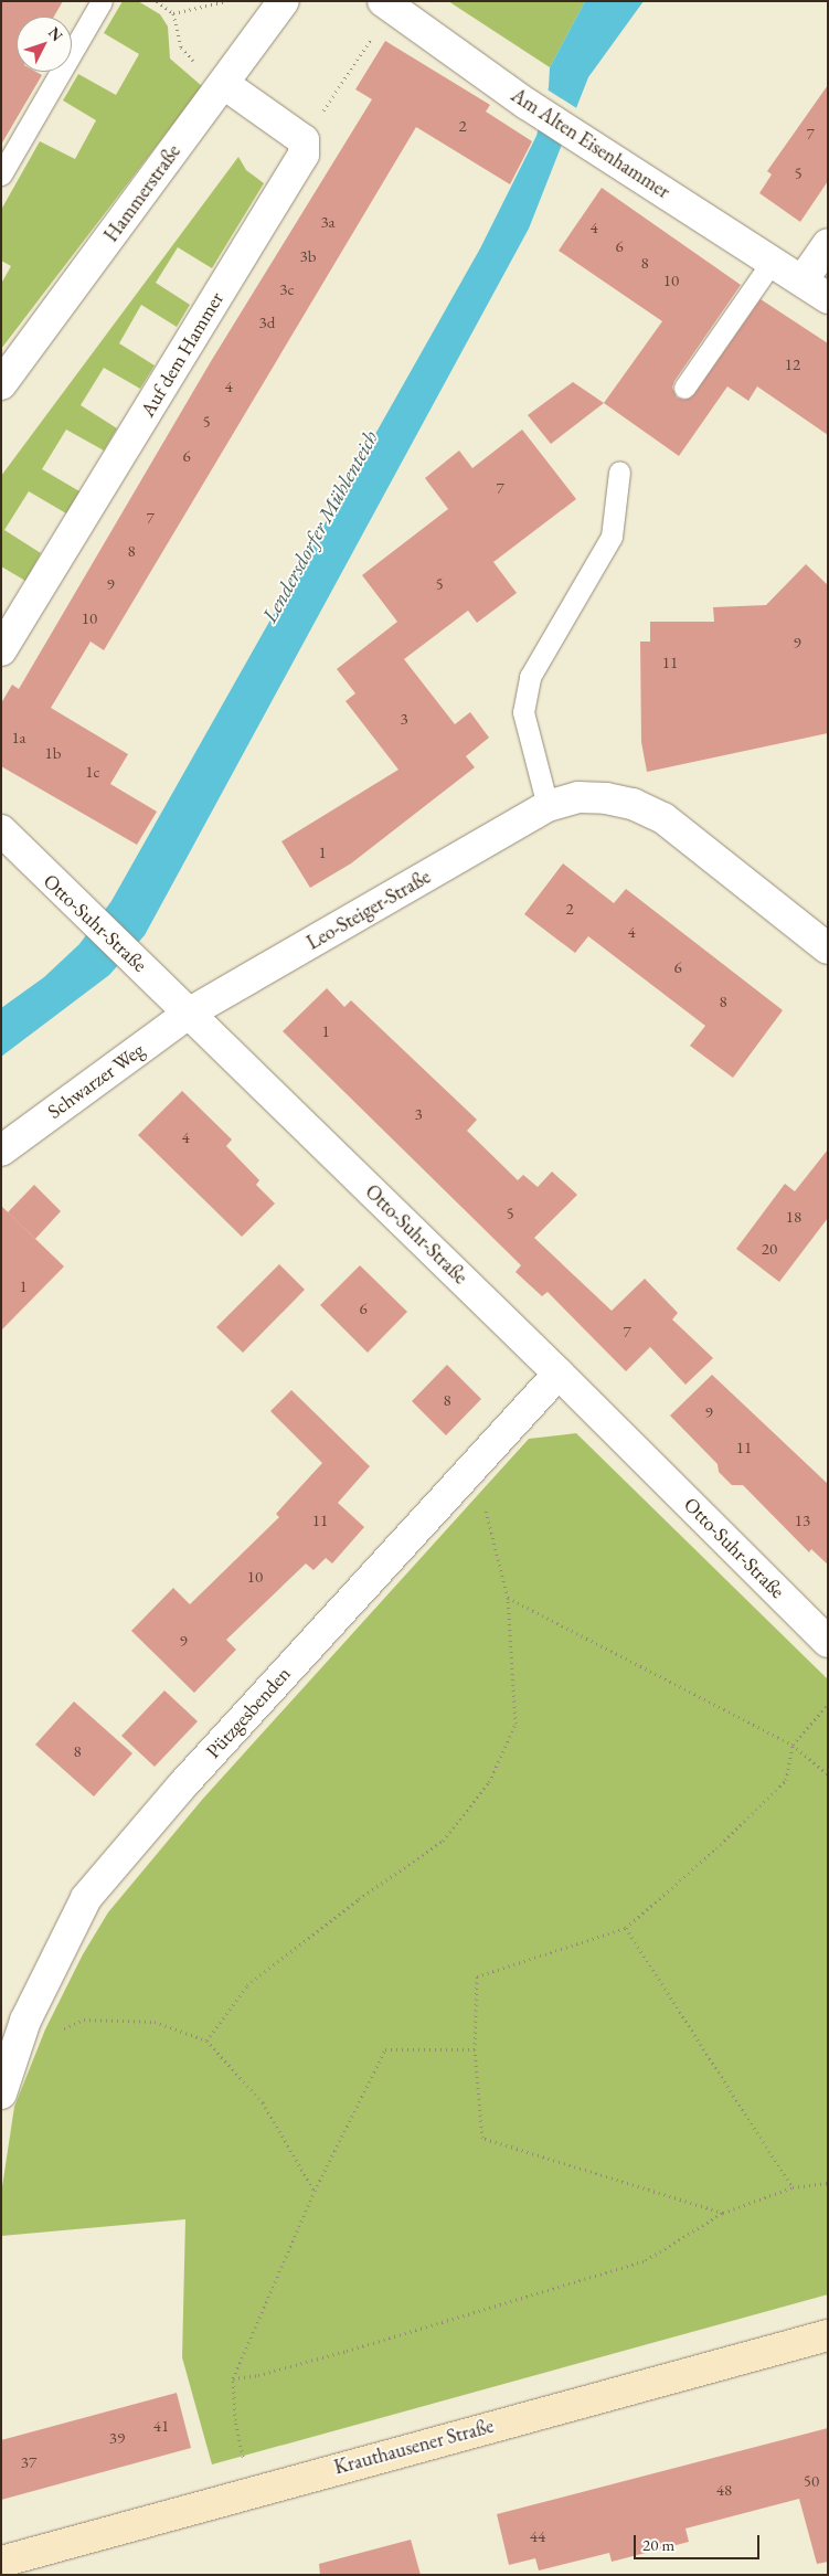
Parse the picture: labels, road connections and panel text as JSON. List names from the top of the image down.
{
  "streets": {
    "street": [
      "Am Alten Eisenhammer",
      "Hammerstraße",
      "Auf dem Hammer",
      "Leo-Steiger-Straße",
      "Otto-Suhr-Straße",
      "Schwarzer Weg",
      "Pützgesbenden",
      "Krauthausener Straße"
    ]
  },
  "crossings": [
    ["Hammerstraße", "Auf dem Hammer"],
    ["Leo-Steiger-Straße", "Otto-Suhr-Straße"],
    ["Leo-Steiger-Straße", "Schwarzer Weg"],
    ["Otto-Suhr-Straße", "Schwarzer Weg"],
    ["Otto-Suhr-Straße", "Pützgesbenden"]
  ],
  "water": ["Lendersdorfer Mühlenteich"],
  "house_numbers": [
    "2",
    "7",
    "5",
    "3a",
    "4",
    "6",
    "3b",
    "8",
    "10",
    "3c",
    "3d",
    "12",
    "4",
    "5",
    "6",
    "7",
    "7",
    "8",
    "9",
    "5",
    "10",
    "9",
    "11",
    "3",
    "1a",
    "1b",
    "1c",
    "1",
    "2",
    "4",
    "6",
    "8",
    "1",
    "3",
    "4",
    "5",
    "18",
    "20",
    "1",
    "6",
    "7",
    "8",
    "9",
    "11",
    "11",
    "13",
    "10",
    "9",
    "8",
    "41",
    "39",
    "37",
    "50",
    "48",
    "44"
  ],
  "scale_bar": "20 m",
  "north": "top right"
}
